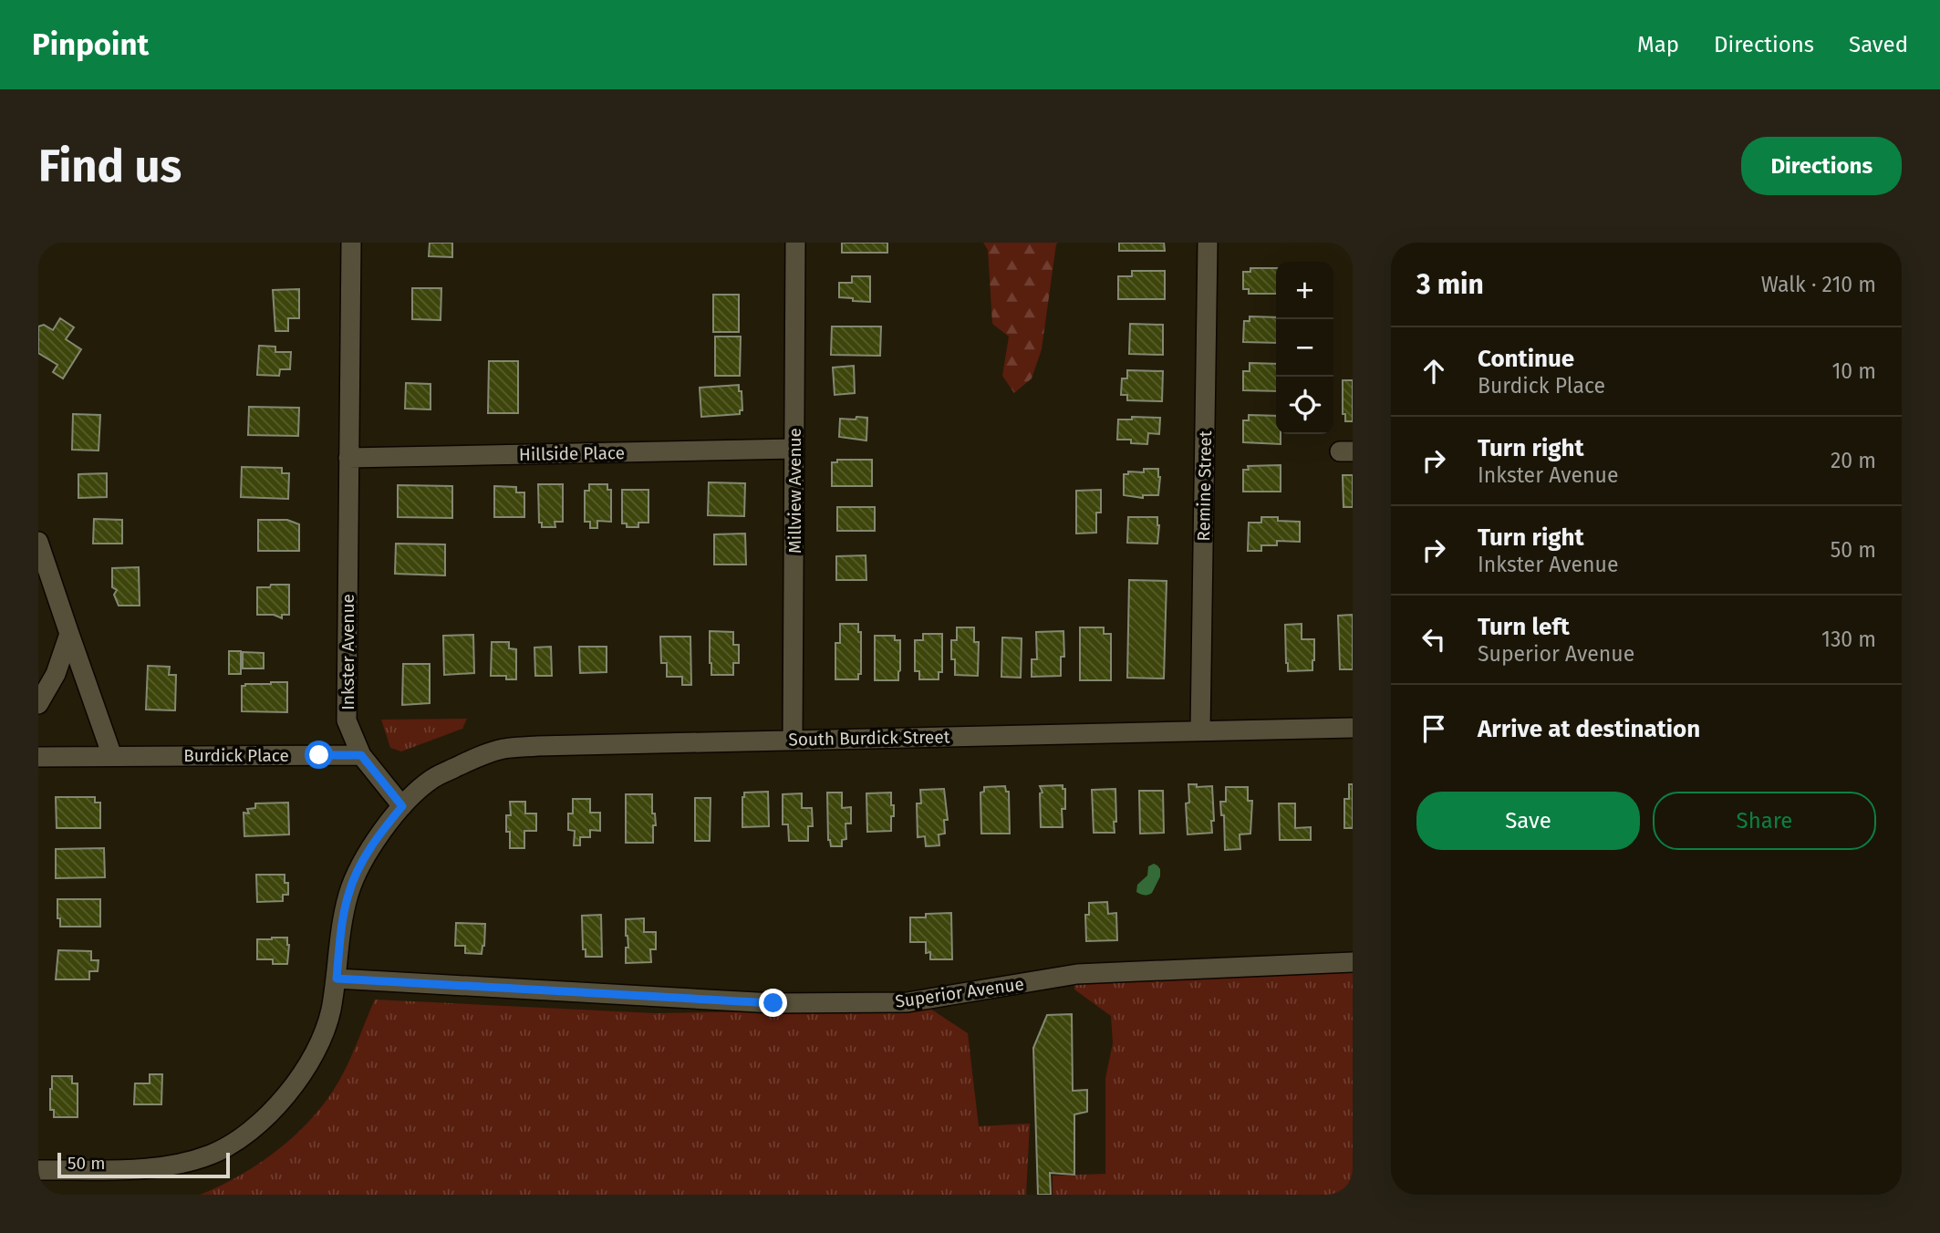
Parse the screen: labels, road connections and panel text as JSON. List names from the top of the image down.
{
  "streets": {
    "street": [
      "Hillside Place",
      "Remine Street",
      "Millview Avenue",
      "Inkster Avenue",
      "South Burdick Street",
      "Burdick Place",
      "Superior Avenue"
    ]
  },
  "crossings": [
    ["Hillside Place", "Millview Avenue"],
    ["Hillside Place", "Inkster Avenue"],
    ["Remine Street", "South Burdick Street"],
    ["Millview Avenue", "South Burdick Street"],
    ["Inkster Avenue", "South Burdick Street"],
    ["Inkster Avenue", "Burdick Place"]
  ],
  "scale_bar": "50 m",
  "page": {
    "header": "Pinpoint",
    "nav": ["Map", "Directions", "Saved"],
    "buttons": [
      "Directions",
      ["Save", "Share"]
    ],
    "title": "Find us",
    "heading": ["3 min", "Walk · 210 m"],
    "map_buttons": ["+", "−"],
    "list": [
      ["Continue", "Burdick Place", "10 m"],
      ["Turn right", "Inkster Avenue", "20 m"],
      ["Turn right", "Inkster Avenue", "50 m"],
      ["Turn left", "Superior Avenue", "130 m"],
      "Arrive at destination"
    ],
    "scale": "50 m"
  }
}
